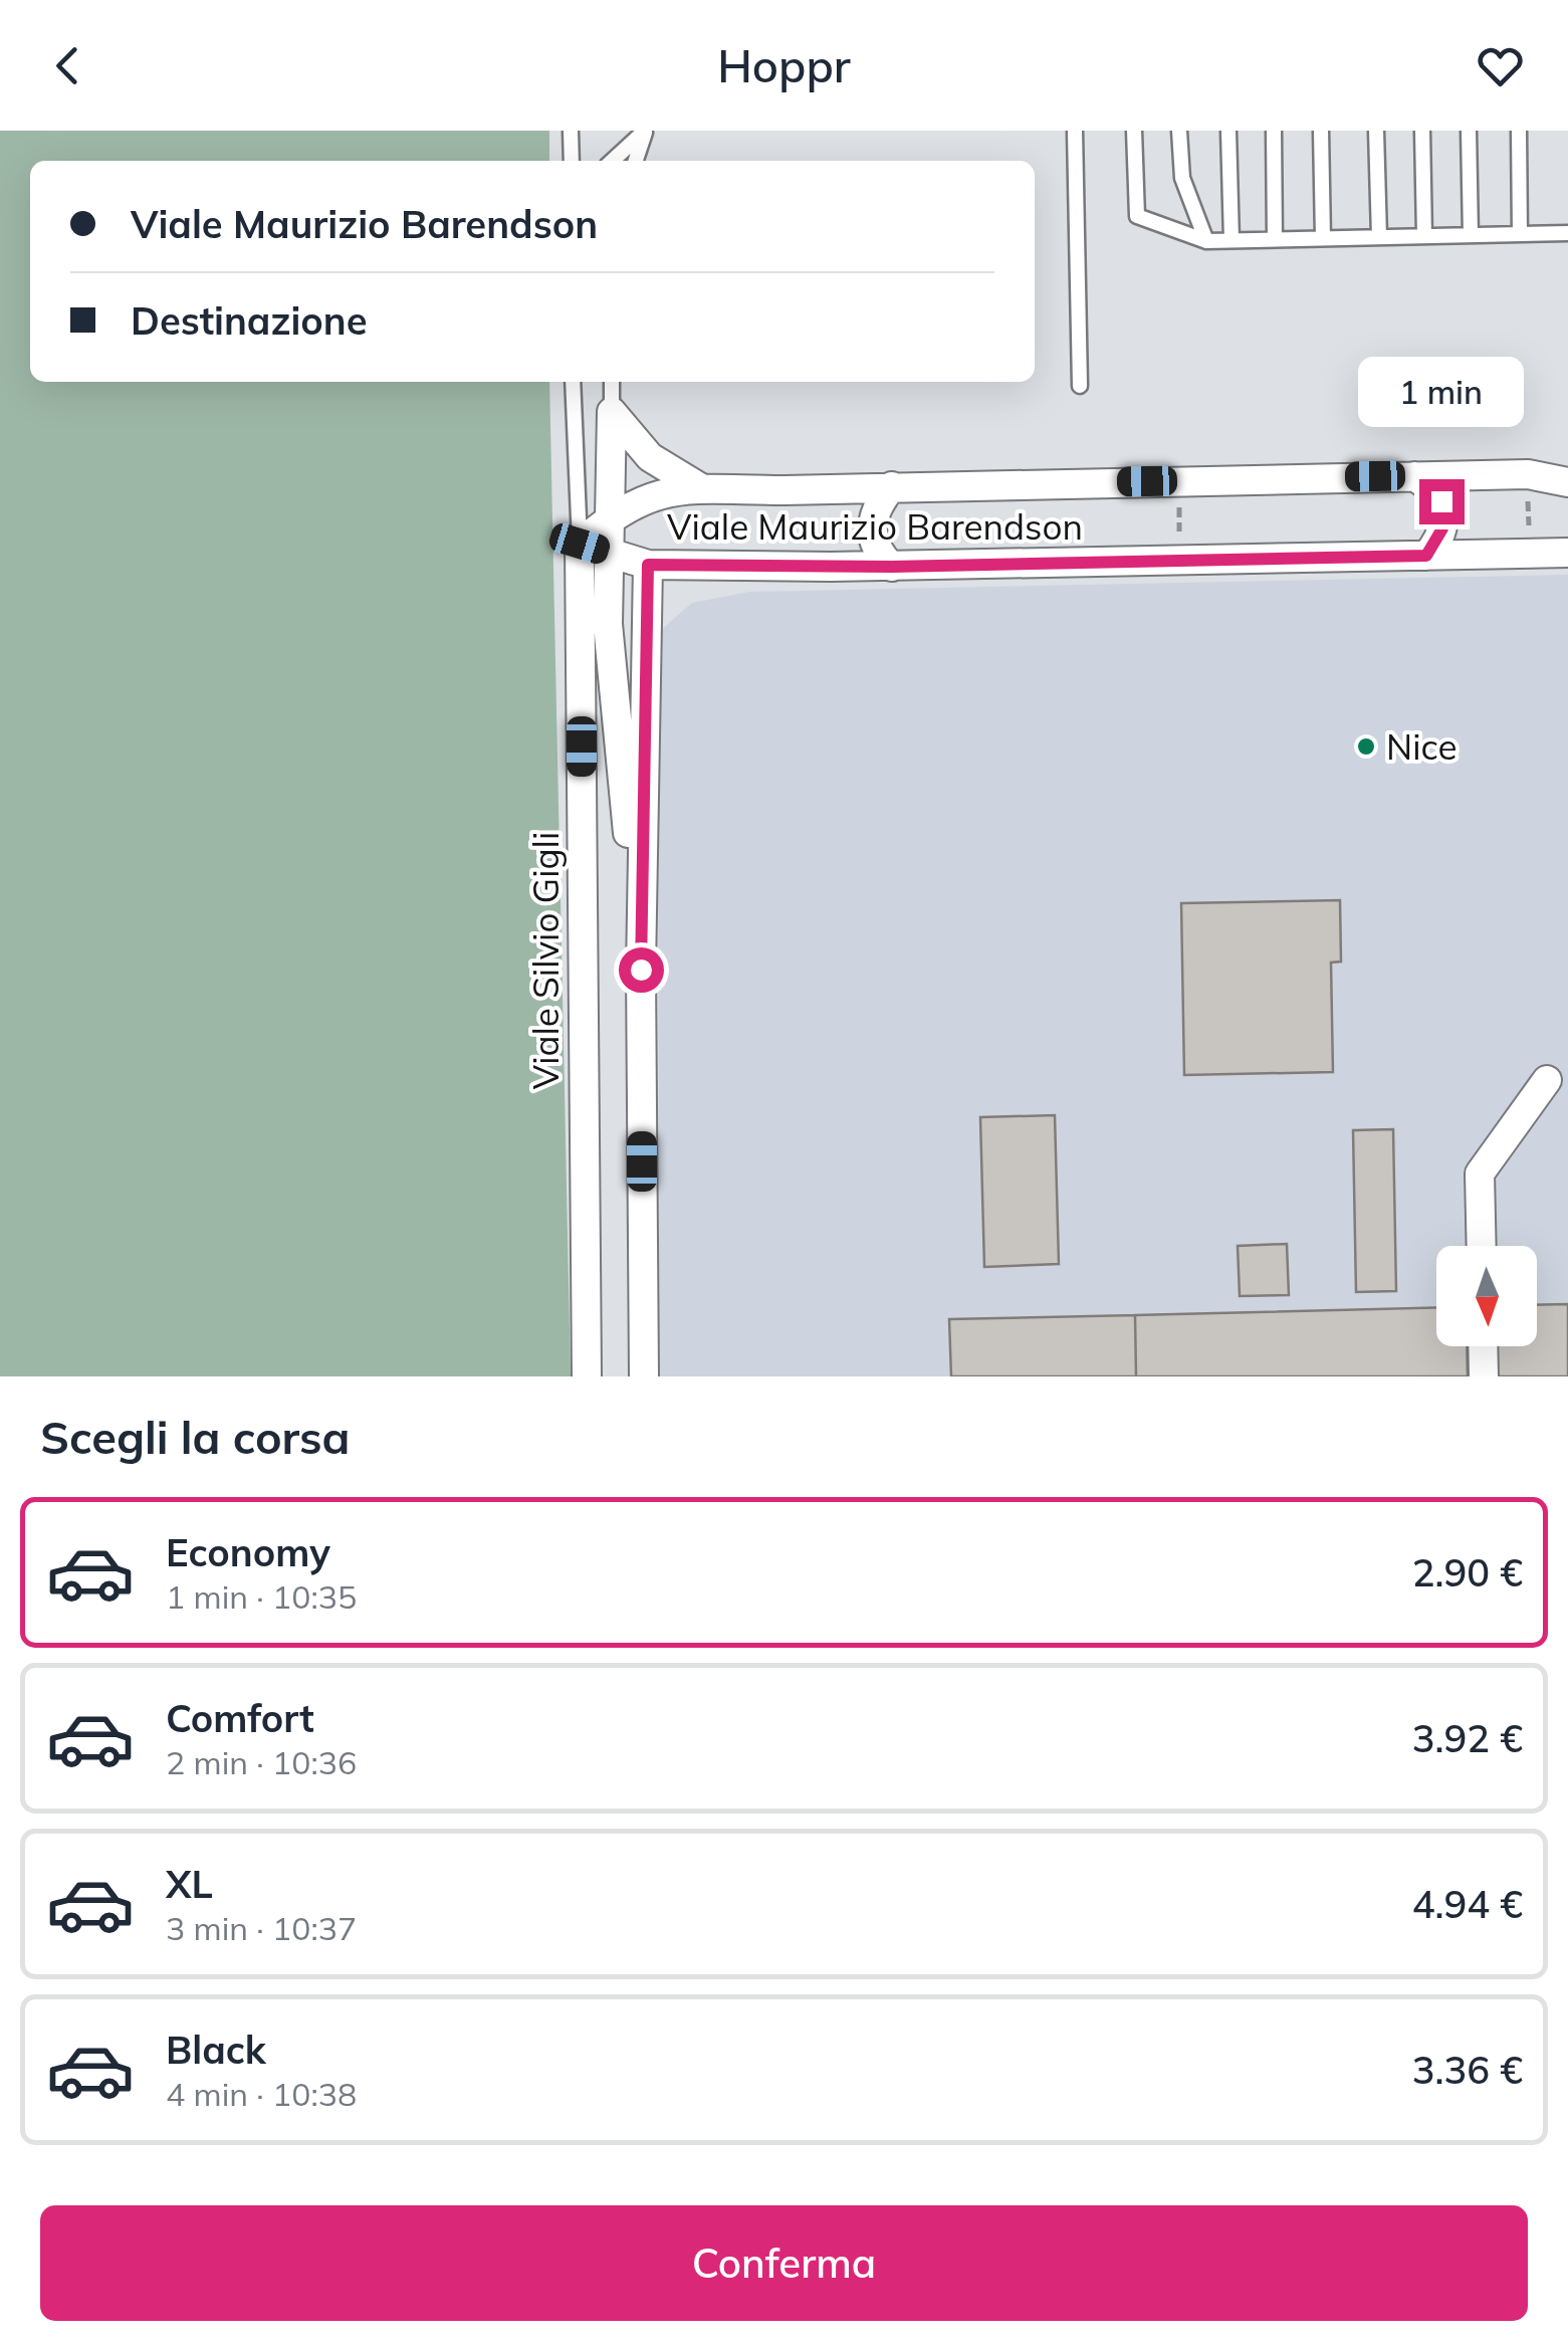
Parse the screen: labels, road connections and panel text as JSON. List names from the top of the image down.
{
  "streets": {
    "street": ["Viale Maurizio Barendson", "Viale Silvio Gigli"]
  },
  "crossings": [
    ["Viale Maurizio Barendson", "Viale Silvio Gigli"]
  ],
  "places": ["Nice"],
  "north": "bottom",
  "page": {
    "header": "Hoppr",
    "banner": ["Viale Maurizio Barendson", "Destinazione"],
    "bubble": "1 min",
    "heading": "Scegli la corsa",
    "list": [
      {
        "name": "Economy",
        "note": "1 min · 10:35",
        "value": "2.90 €"
      },
      {
        "name": "Comfort",
        "note": "2 min · 10:36",
        "value": "3.92 €"
      },
      {
        "name": "XL",
        "note": "3 min · 10:37",
        "value": "4.94 €"
      },
      {
        "name": "Black",
        "note": "4 min · 10:38",
        "value": "3.36 €"
      }
    ],
    "buttons": "Conferma"
  }
}
